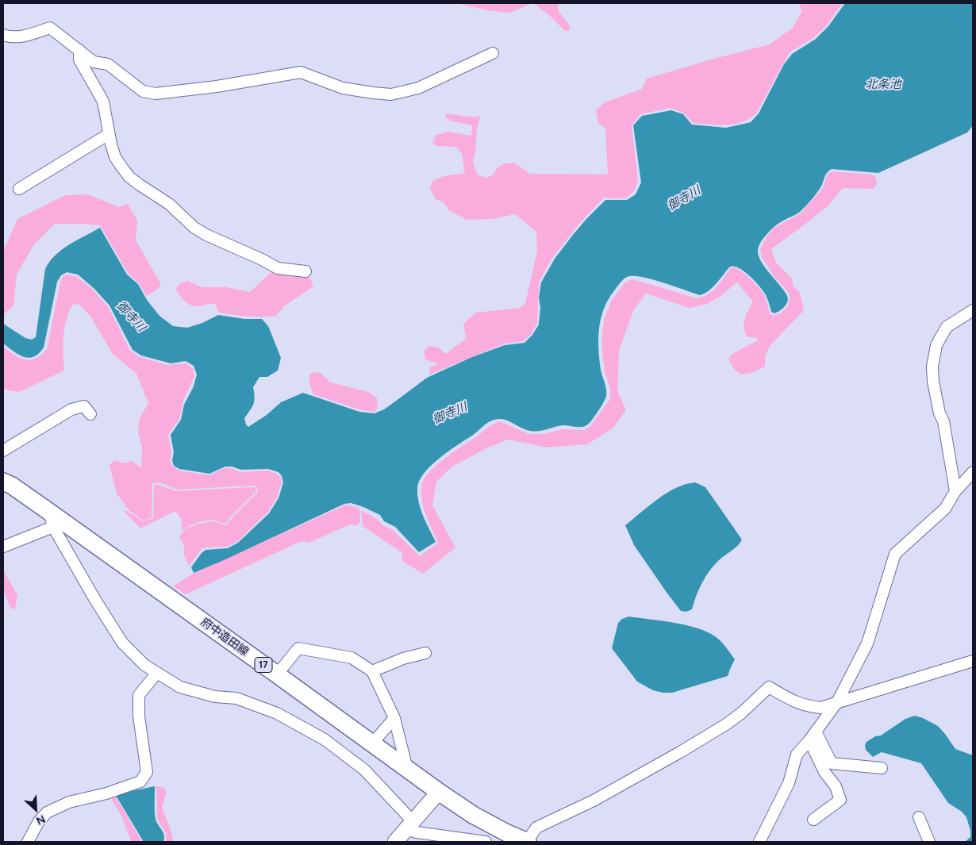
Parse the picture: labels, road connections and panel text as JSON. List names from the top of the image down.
{
  "streets": {
    "main road": ["府中造田線", "17"]
  },
  "water": ["北条池", "御寺川"],
  "north": "bottom right"
}
